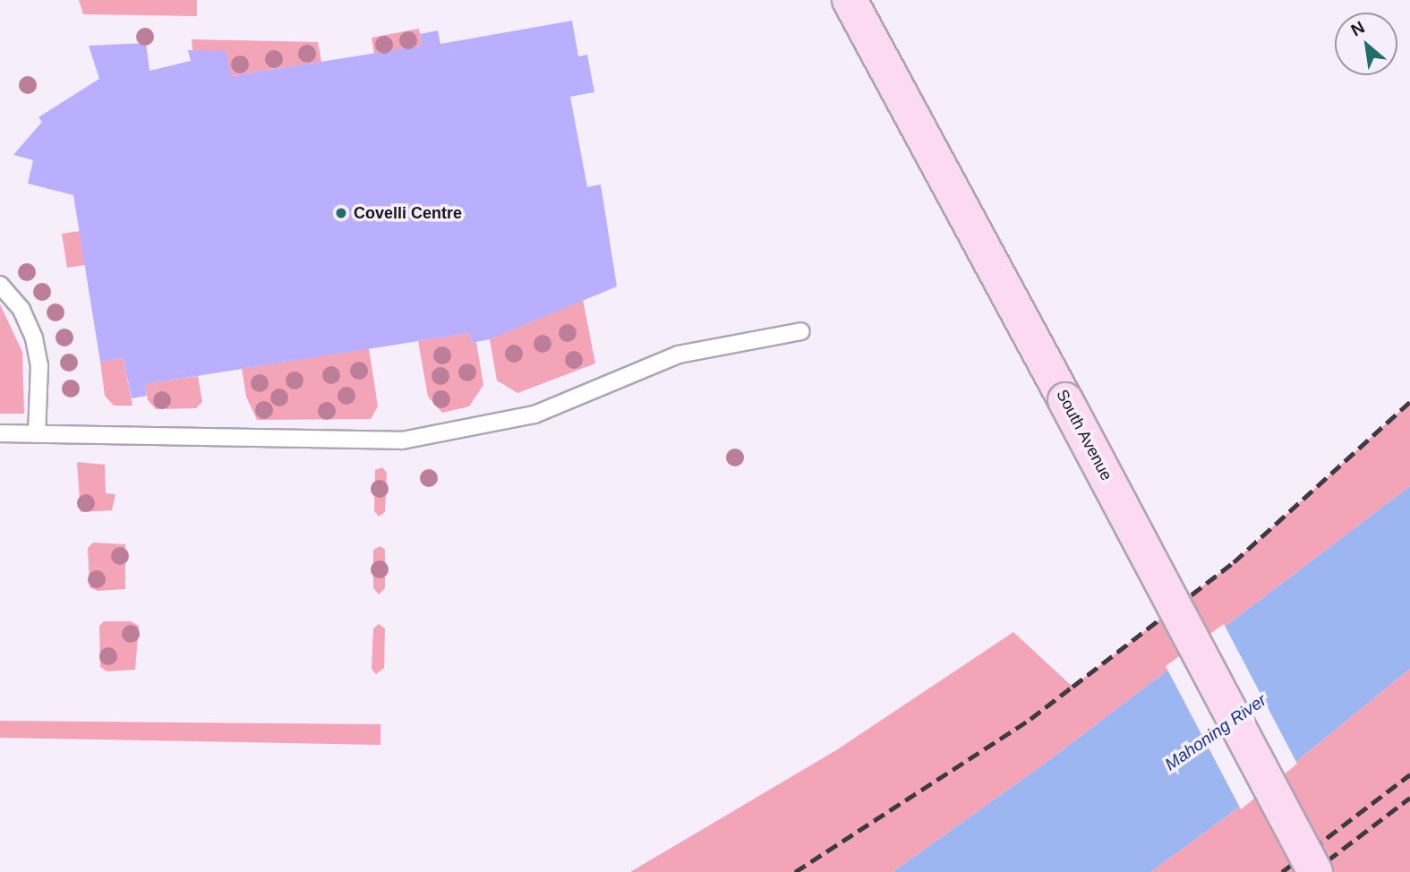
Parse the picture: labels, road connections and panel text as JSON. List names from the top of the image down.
{
  "streets": {
    "main road": ["South Avenue"]
  },
  "water": ["Mahoning River"],
  "places": ["Covelli Centre"],
  "north": "top left"
}
